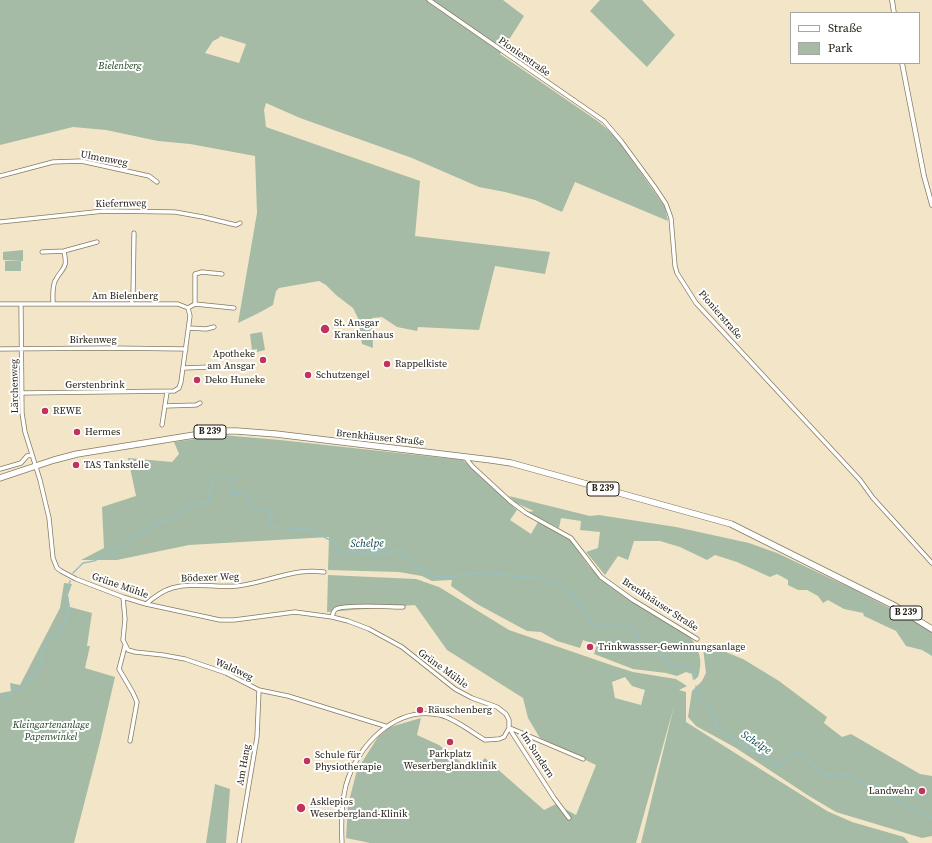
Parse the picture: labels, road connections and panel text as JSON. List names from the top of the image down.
{
  "streets": {
    "main road": ["B 239", "Brenkhäuser Straße"],
    "street": [
      "Pionierstraße",
      "Ulmenweg",
      "Kiefernweg",
      "Am Bielenberg",
      "Birkenweg",
      "Gerstenbrink",
      "Lärchenweg",
      "Bödexer Weg",
      "Grüne Mühle",
      "Waldweg",
      "Im Sundern",
      "Am Hang"
    ]
  },
  "crossings": [
    ["Am Bielenberg", "Lärchenweg"],
    ["Birkenweg", "Lärchenweg"],
    ["Gerstenbrink", "Lärchenweg"],
    ["Lärchenweg", "Brenkhäuser Straße"],
    ["Lärchenweg", "Grüne Mühle"],
    ["B 239", "Brenkhäuser Straße"],
    ["Brenkhäuser Straße", "Grüne Mühle"],
    ["Bödexer Weg", "Grüne Mühle"],
    ["Grüne Mühle", "Im Sundern"],
    ["Waldweg", "Am Hang"]
  ],
  "water": ["Schelpe"],
  "parks": ["Bielenberg", "Kleingartenanlage Papenwinkel"],
  "places": [
    "St. Ansgar Krankenhaus",
    "Apotheke am Ansgar",
    "Rappelkiste",
    "Schutzengel",
    "Deko Huneke",
    "REWE",
    "Hermes",
    "TAS Tankstelle",
    "Trinkwassser-Gewinnungsanlage",
    "Räuschenberg",
    "Parkplatz Weserberglandklinik",
    "Schule für Physiotherapie",
    "Landwehr",
    "Asklepios Weserbergland-Klinik"
  ],
  "legend": ["Straße", "Park"]
}
